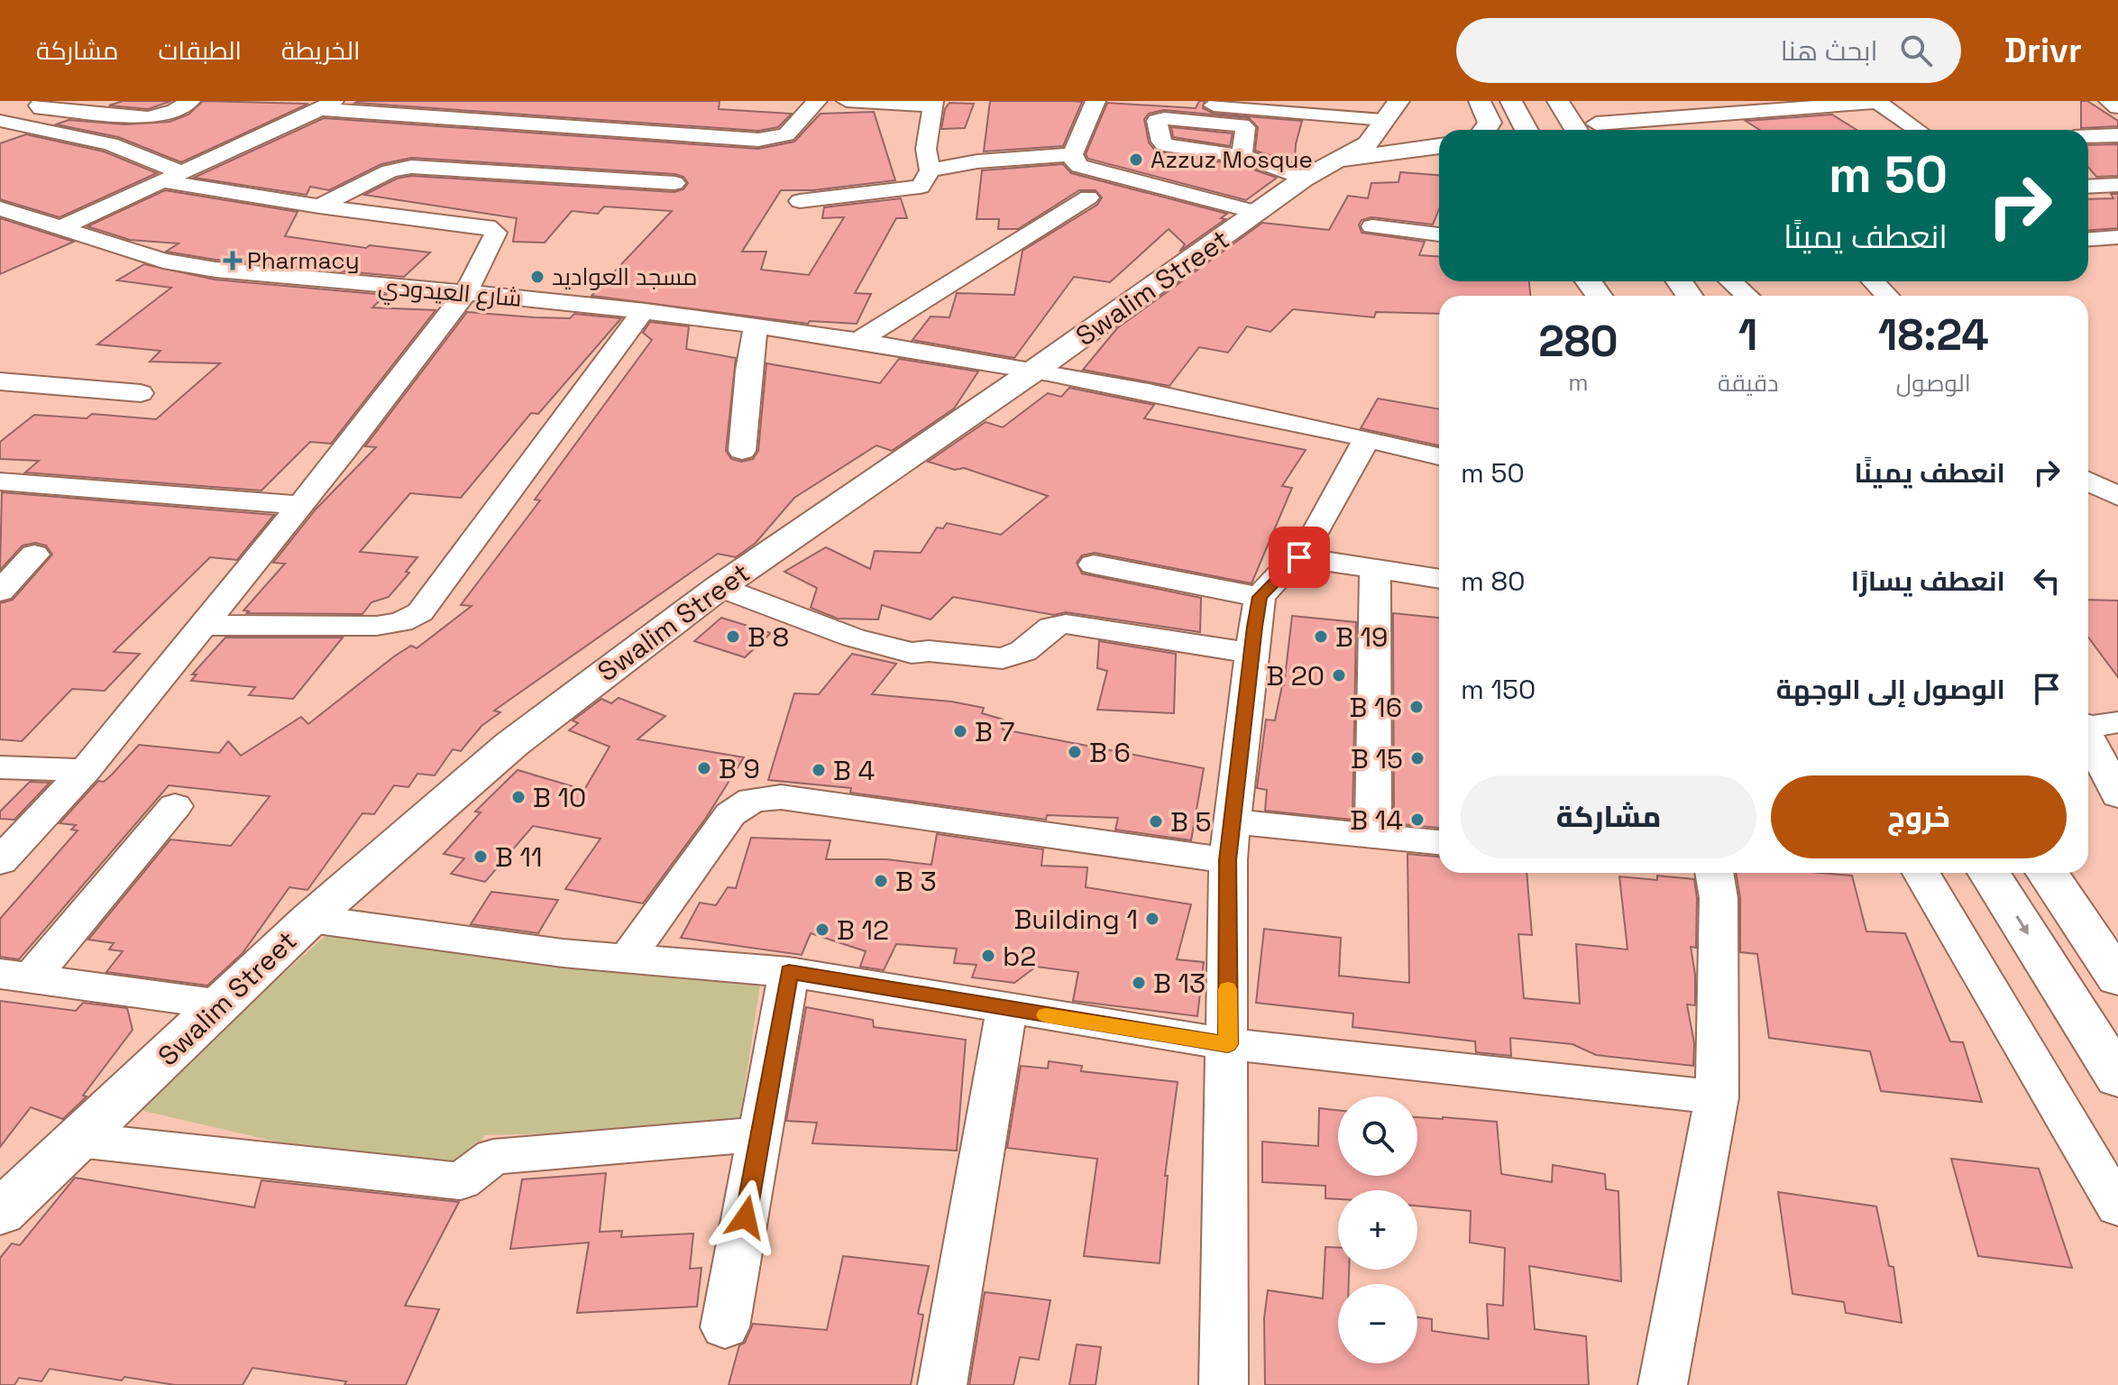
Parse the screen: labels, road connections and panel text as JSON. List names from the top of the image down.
{
  "streets": {
    "main road": ["Swalim Street"],
    "street": ["شارع العيدودي"]
  },
  "crossings": [
    ["Swalim Street", "شارع العيدودي"]
  ],
  "places": {
    "other": [
      "Azzuz Mosque",
      "مسجد العواديد",
      "B 8",
      "B 19",
      "B 20",
      "B 16",
      "B 7",
      "B 6",
      "B 15",
      "B 9",
      "B 4",
      "B 10",
      "B 14",
      "B 5",
      "B 11",
      "B 3",
      "Building 1",
      "B 12",
      "b2",
      "B 13"
    ],
    "health": ["Pharmacy"]
  },
  "page": {
    "header": "Drivr",
    "search": "ابحث هنا",
    "nav": ["الخريطة", "الطبقات", "مشاركة"],
    "turn": ["50 m", "انعطف يمينًا"],
    "eta": [
      "18:24",
      "الوصول",
      "1",
      "دقيقة",
      "280",
      "m"
    ],
    "list": [
      {
        "name": "انعطف يمينًا",
        "value": "50 m"
      },
      {
        "name": "انعطف يسارًا",
        "value": "80 m"
      },
      {
        "name": "الوصول إلى الوجهة",
        "value": "150 m"
      }
    ],
    "buttons": ["خروج", "مشاركة"],
    "map_buttons": ["+", "−"]
  }
}
